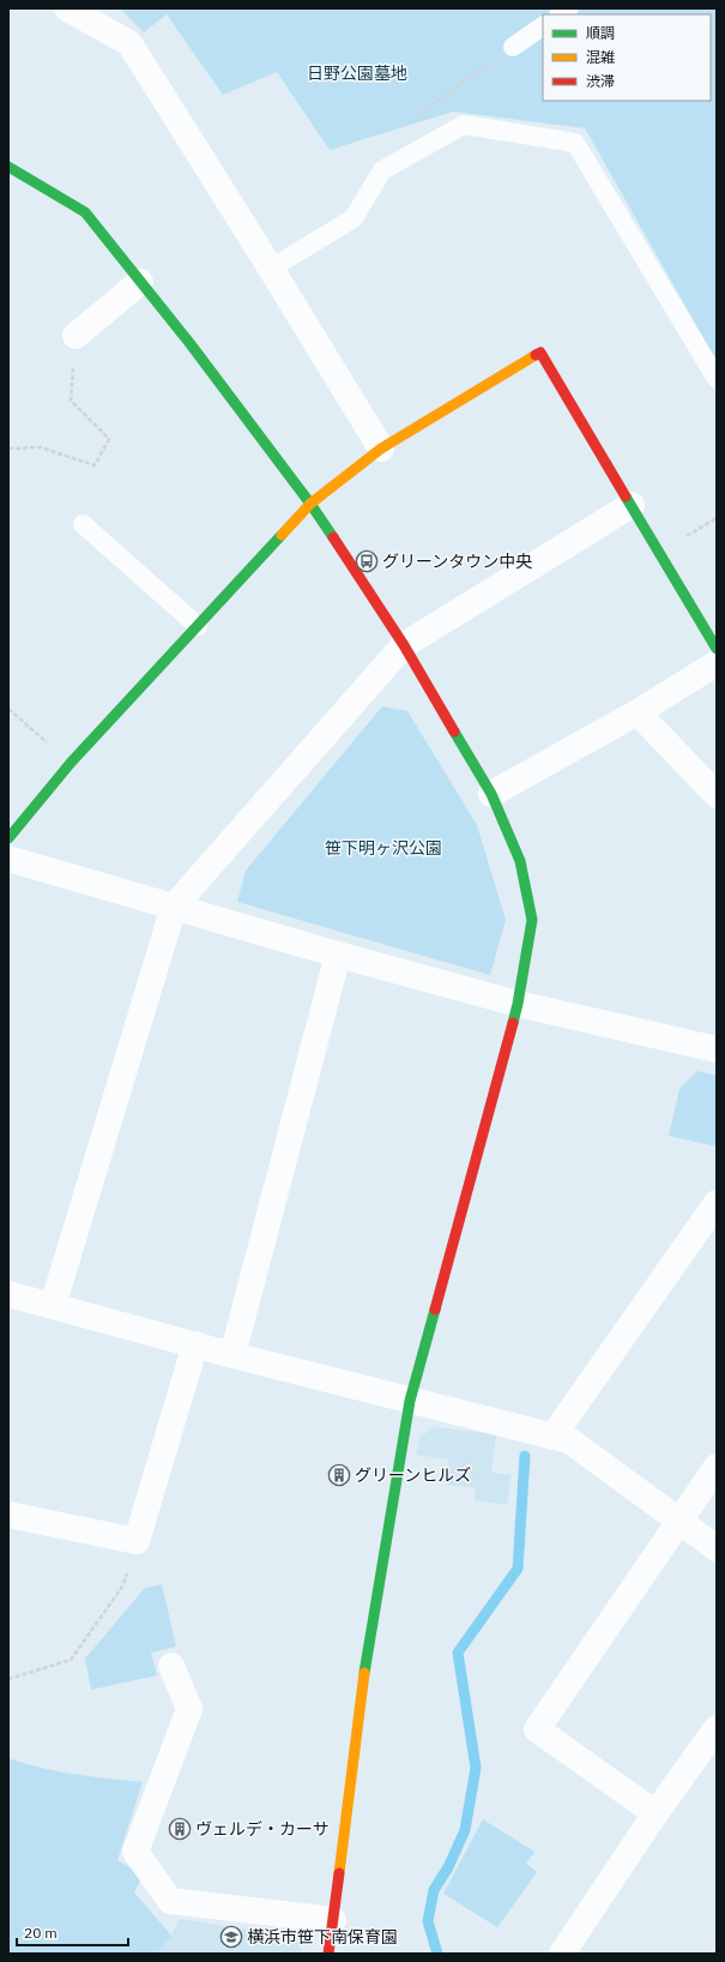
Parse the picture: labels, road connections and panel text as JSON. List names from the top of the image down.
{
  "parks": ["日野公園墓地", "笹下明ヶ沢公園"],
  "places": {
    "bus stop": ["グリーンタウン中央"],
    "building": ["グリーンヒルズ", "ヴェルデ・カーサ"],
    "school or university": ["横浜市笹下南保育園"]
  },
  "legend": ["順調", "混雑", "渋滞"],
  "scale_bar": "20 m"
}
